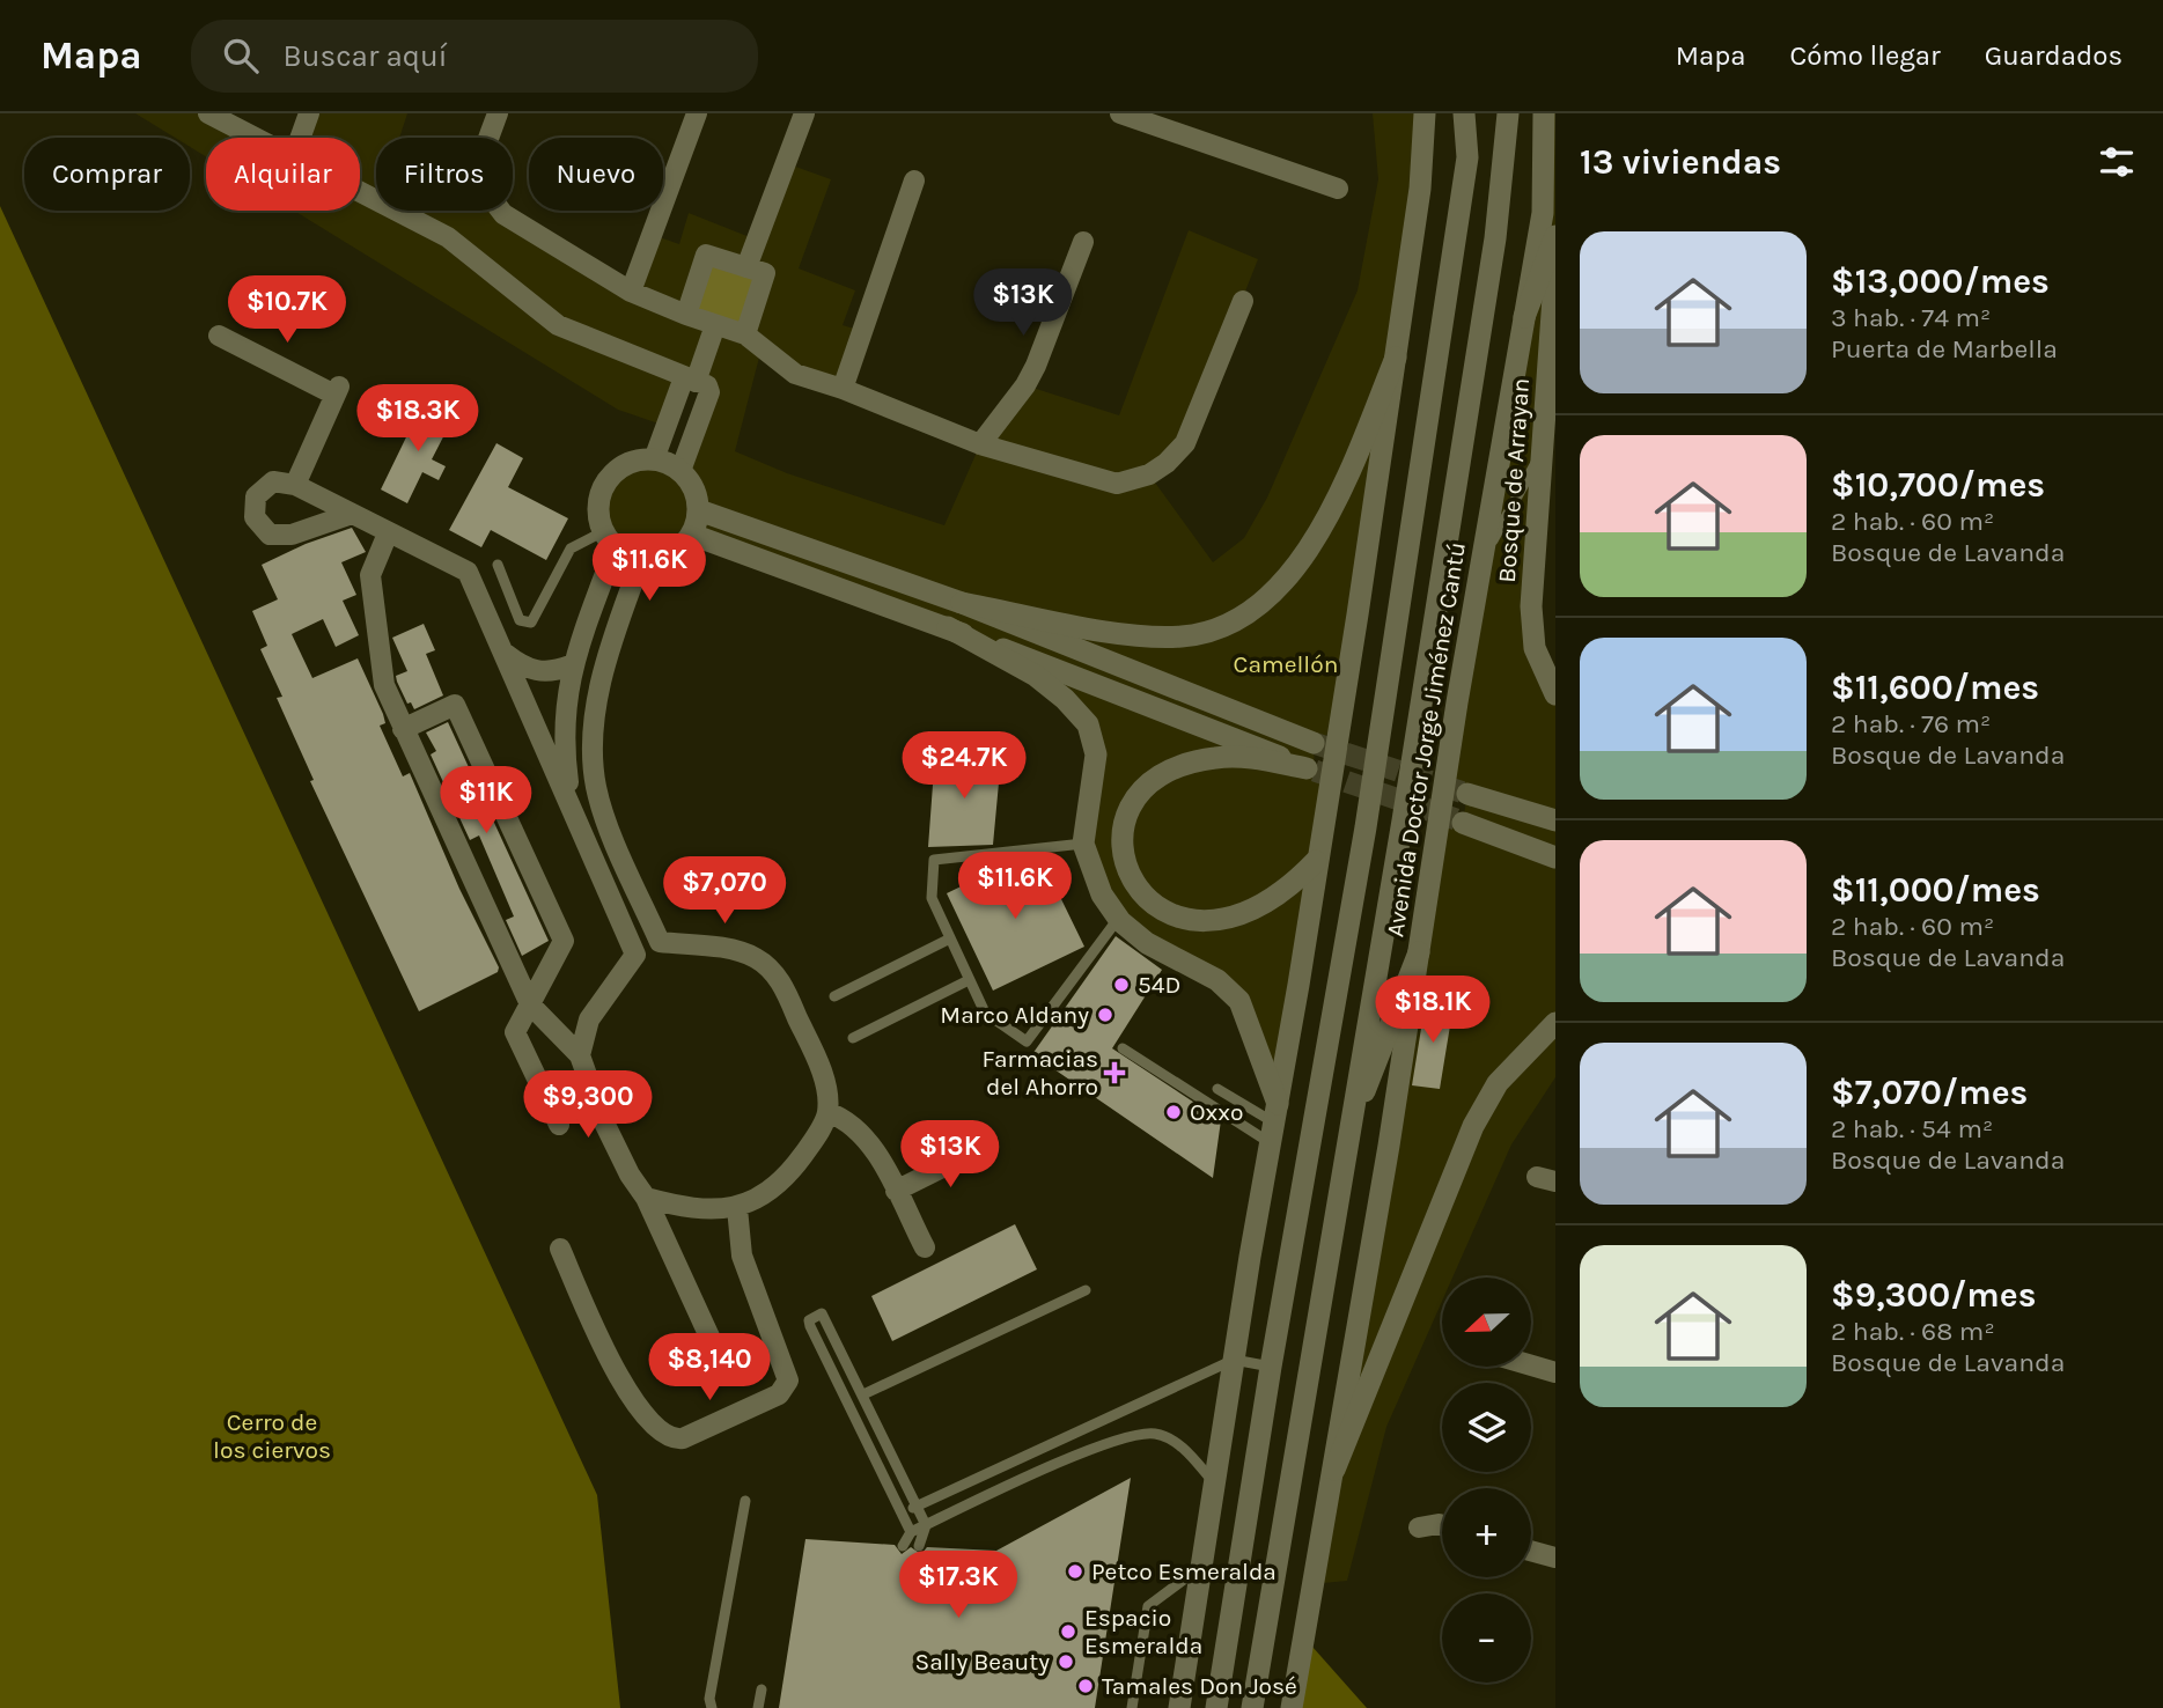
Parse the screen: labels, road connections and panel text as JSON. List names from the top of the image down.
{
  "streets": {
    "main road": ["Bosque de Arrayan", "Avenida Doctor Jorge Jiménez Cantú"]
  },
  "parks": ["Camellón", "Cerro de los ciervos"],
  "places": {
    "other": [
      "54D",
      "Marco Aldany",
      "Oxxo",
      "Petco Esmeralda",
      "Espacio Esmeralda",
      "Sally Beauty",
      "Tamales Don José"
    ],
    "health": ["Farmacias del Ahorro"]
  },
  "north": "left",
  "page": {
    "header": "Mapa",
    "search": "Buscar aquí",
    "nav": ["Mapa", "Cómo llegar", "Guardados"],
    "heading": "13 viviendas",
    "chip": [
      "Comprar",
      "Alquilar",
      "Filtros",
      "Nuevo"
    ],
    "list": [
      {
        "name": "$13,000/mes",
        "note": "3 hab. · 74 m² · Puerta de Marbella"
      },
      {
        "name": "$10,700/mes",
        "note": "2 hab. · 60 m² · Bosque de Lavanda"
      },
      {
        "name": "$11,600/mes",
        "note": "2 hab. · 76 m² · Bosque de Lavanda"
      },
      {
        "name": "$11,000/mes",
        "note": "2 hab. · 60 m² · Bosque de Lavanda"
      },
      {
        "name": "$7,070/mes",
        "note": "2 hab. · 54 m² · Bosque de Lavanda"
      },
      {
        "name": "$9,300/mes",
        "note": "2 hab. · 68 m² · Bosque de Lavanda"
      }
    ],
    "price": [
      "$13K",
      "$10.7K",
      "$18.3K",
      "$11.6K",
      "$24.7K",
      "$11K",
      "$11.6K",
      "$7,070",
      "$18.1K",
      "$9,300",
      "$13K",
      "$8,140",
      "$17.3K"
    ],
    "map_buttons": ["+", "−"]
  }
}
